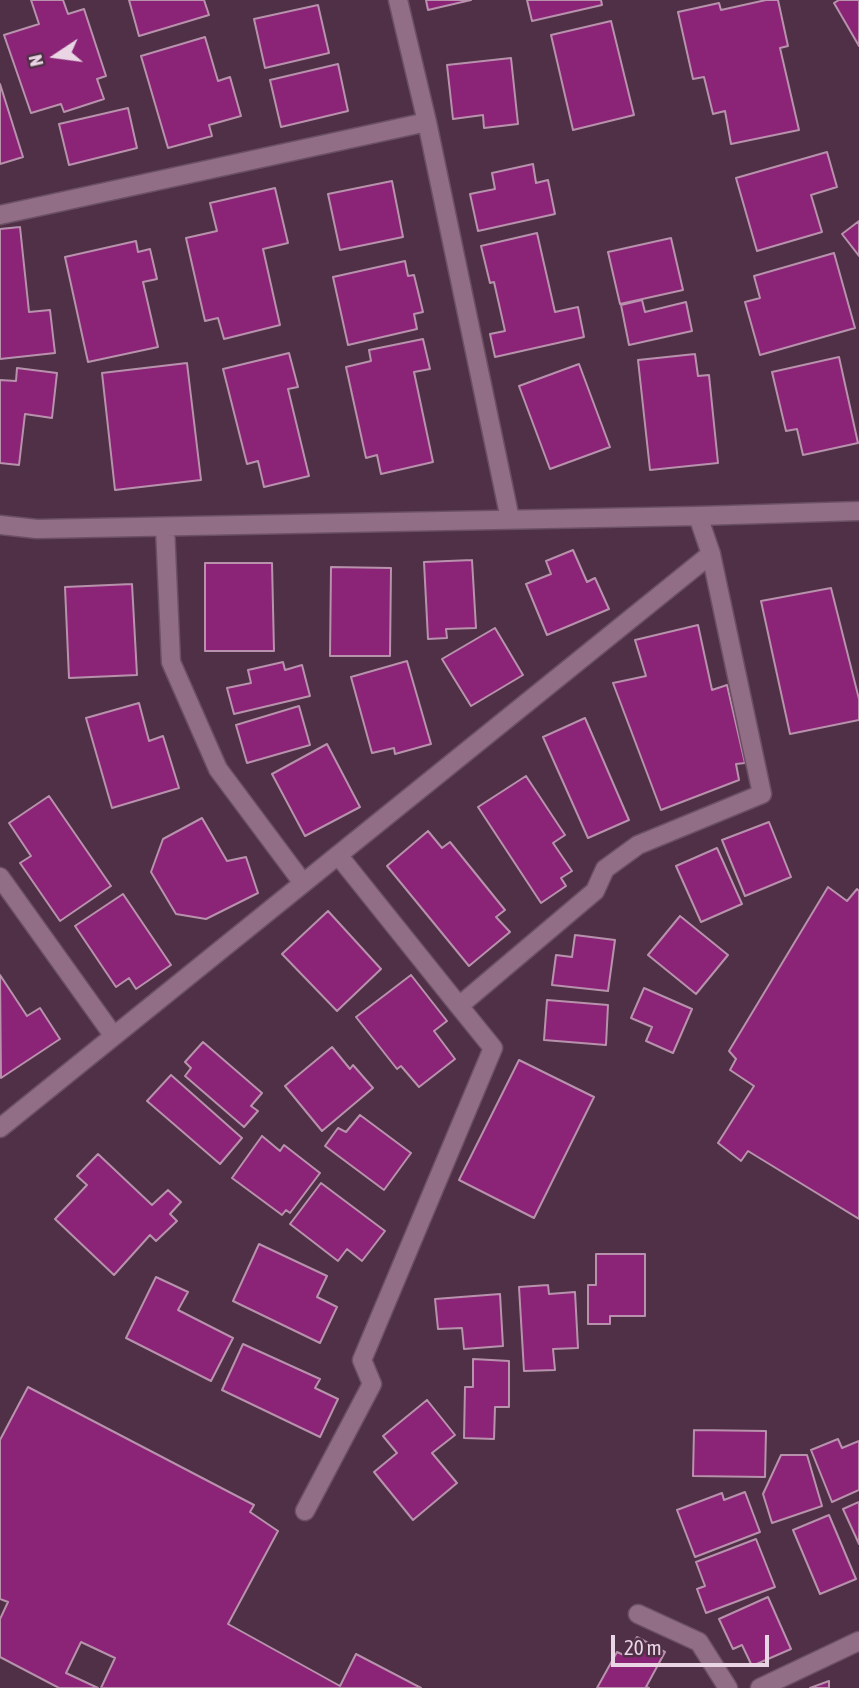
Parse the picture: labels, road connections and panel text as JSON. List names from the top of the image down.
{
  "scale_bar": "20 m",
  "north": "left"
}
